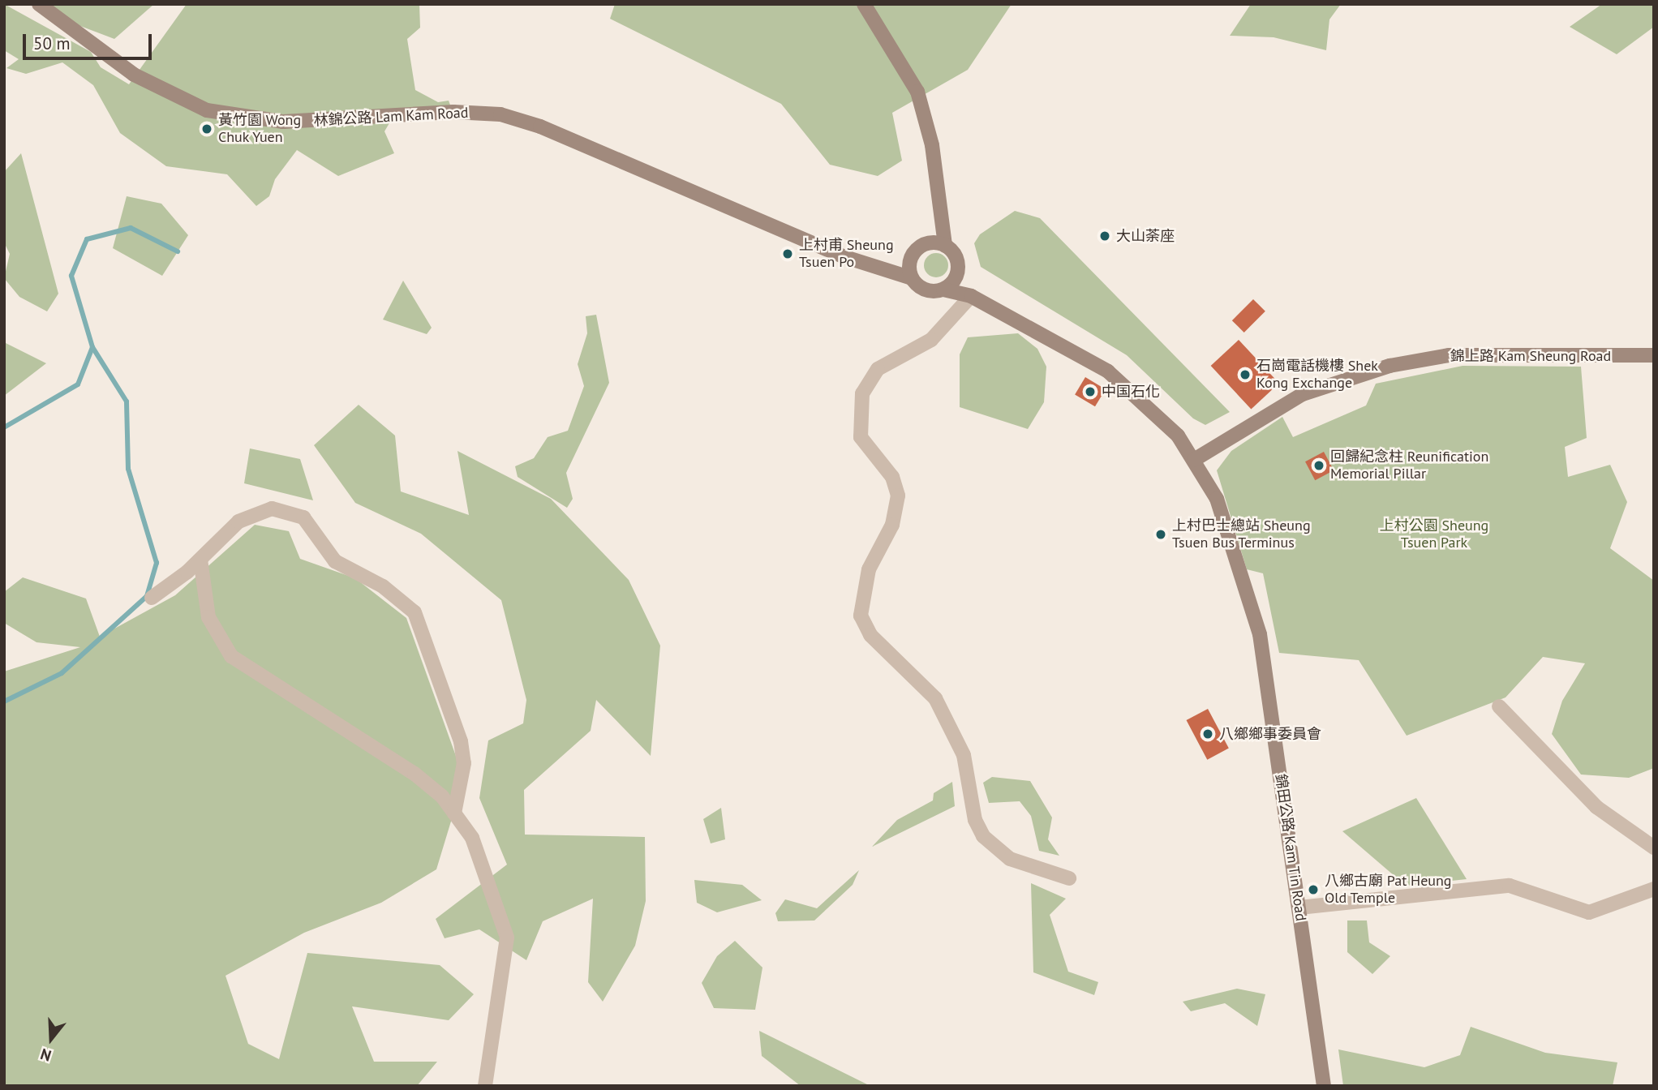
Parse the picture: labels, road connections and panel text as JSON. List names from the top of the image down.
{
  "streets": {
    "main road": ["林錦公路 Lam Kam Road", "錦上路 Kam Sheung Road", "錦田公路 Kam Tin Road"]
  },
  "crossings": [
    ["林錦公路 Lam Kam Road", "錦田公路 Kam Tin Road"],
    ["錦上路 Kam Sheung Road", "錦田公路 Kam Tin Road"]
  ],
  "parks": ["上村公園 Sheung Tsuen Park"],
  "places": [
    "黃竹園 Wong Chuk Yuen",
    "大山荼座",
    "上村甫 Sheung Tsuen Po",
    "石崗電話機樓 Shek Kong Exchange",
    "中国石化",
    "回歸紀念柱 Reunification Memorial Pillar",
    "上村巴士總站 Sheung Tsuen Bus Terminus",
    "八鄉鄉事委員會",
    "八鄉古廟 Pat Heung Old Temple"
  ],
  "scale_bar": "50 m",
  "north": "bottom"
}
